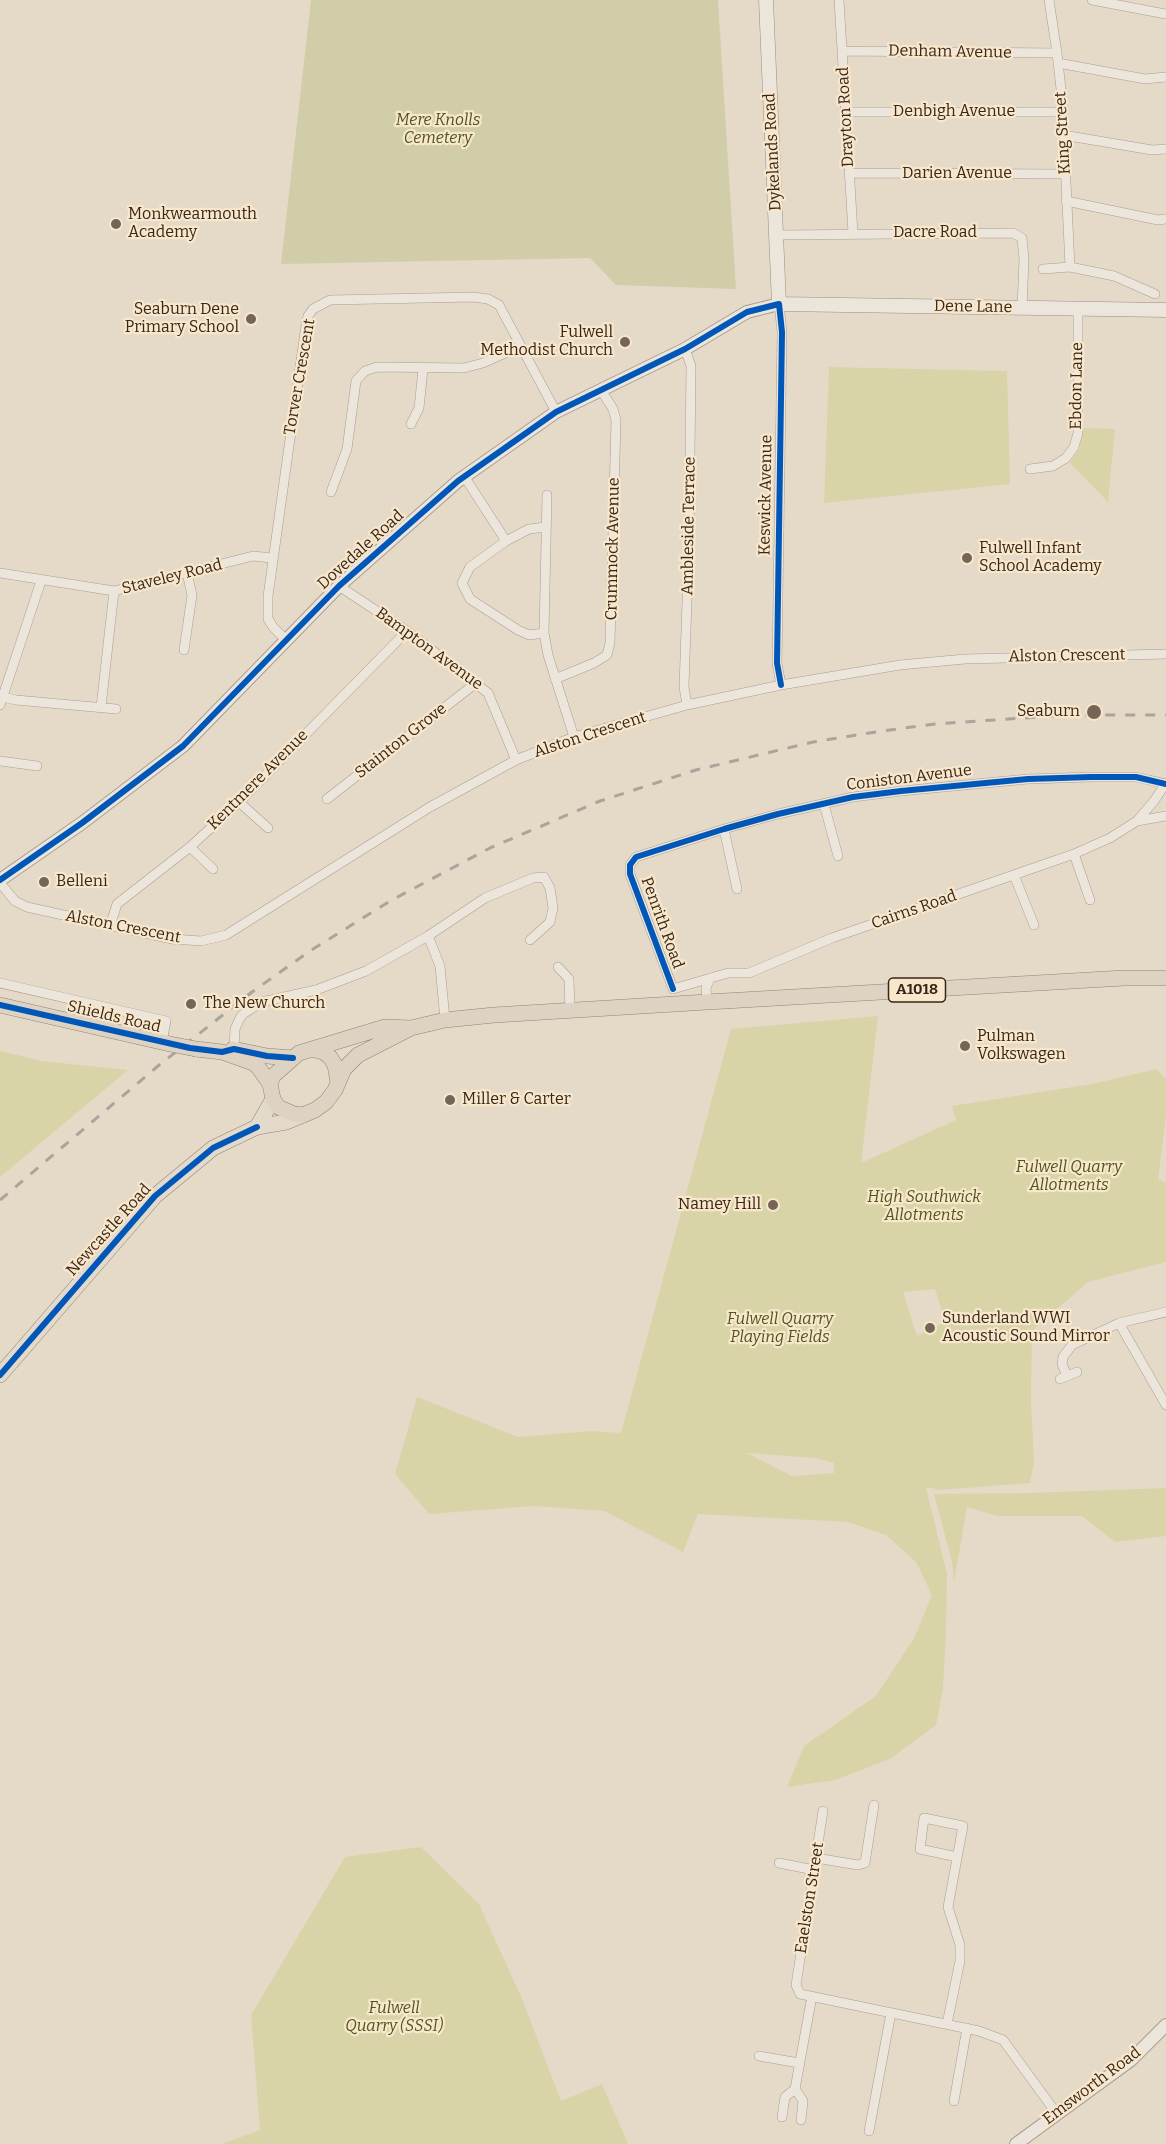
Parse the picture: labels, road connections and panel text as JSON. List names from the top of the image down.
{
  "streets": {
    "highway": ["A1018", "Shields Road"],
    "main road": ["Dykelands Road", "Dene Lane", "Newcastle Road"],
    "street": [
      "Denham Avenue",
      "Denbigh Avenue",
      "Drayton Road",
      "King Street",
      "Darien Avenue",
      "Dacre Road",
      "Torver Crescent",
      "Ebdon Lane",
      "Keswick Avenue",
      "Ambleside Terrace",
      "Crummock Avenue",
      "Dovedale Road",
      "Staveley Road",
      "Bampton Avenue",
      "Alston Crescent",
      "Stainton Grove",
      "Coniston Avenue",
      "Kentmere Avenue",
      "Cairns Road",
      "Penrith Road",
      "Eaelston Street",
      "Emsworth Road"
    ]
  },
  "crossings": [
    ["Denham Avenue", "Drayton Road"],
    ["Denham Avenue", "King Street"],
    ["Denbigh Avenue", "Drayton Road"],
    ["Denbigh Avenue", "King Street"],
    ["Drayton Road", "Darien Avenue"],
    ["Drayton Road", "Dacre Road"],
    ["King Street", "Darien Avenue"],
    ["Dykelands Road", "Dacre Road"],
    ["Dykelands Road", "Dene Lane"],
    ["Dykelands Road", "Keswick Avenue"],
    ["Dykelands Road", "Dovedale Road"],
    ["Dacre Road", "Dene Lane"],
    ["Dene Lane", "Ebdon Lane"],
    ["Dene Lane", "Keswick Avenue"],
    ["Dene Lane", "Dovedale Road"],
    ["Torver Crescent", "Dovedale Road"],
    ["Torver Crescent", "Staveley Road"],
    ["Keswick Avenue", "Dovedale Road"],
    ["Keswick Avenue", "Alston Crescent"],
    ["Ambleside Terrace", "Dovedale Road"],
    ["Ambleside Terrace", "Alston Crescent"],
    ["Crummock Avenue", "Dovedale Road"],
    ["Dovedale Road", "Bampton Avenue"],
    ["Dovedale Road", "Alston Crescent"],
    ["Bampton Avenue", "Alston Crescent"],
    ["Bampton Avenue", "Stainton Grove"],
    ["Bampton Avenue", "Kentmere Avenue"],
    ["Alston Crescent", "Kentmere Avenue"],
    ["Coniston Avenue", "Cairns Road"],
    ["Coniston Avenue", "Penrith Road"],
    ["Cairns Road", "Penrith Road"],
    ["A1018", "Newcastle Road"]
  ],
  "parks": [
    "Mere Knolls Cemetery",
    "Fulwell Quarry Allotments",
    "High Southwick Allotments",
    "Fulwell Quarry Playing Fields",
    "Fulwell Quarry (SSSI)"
  ],
  "places": [
    "Monkwearmouth Academy",
    "Seaburn Dene Primary School",
    "Fulwell Methodist Church",
    "Fulwell Infant School Academy",
    "Seaburn",
    "Belleni",
    "The New Church",
    "Pulman Volkswagen",
    "Miller & Carter",
    "Namey Hill",
    "Sunderland WWI Acoustic Sound Mirror"
  ]
}
